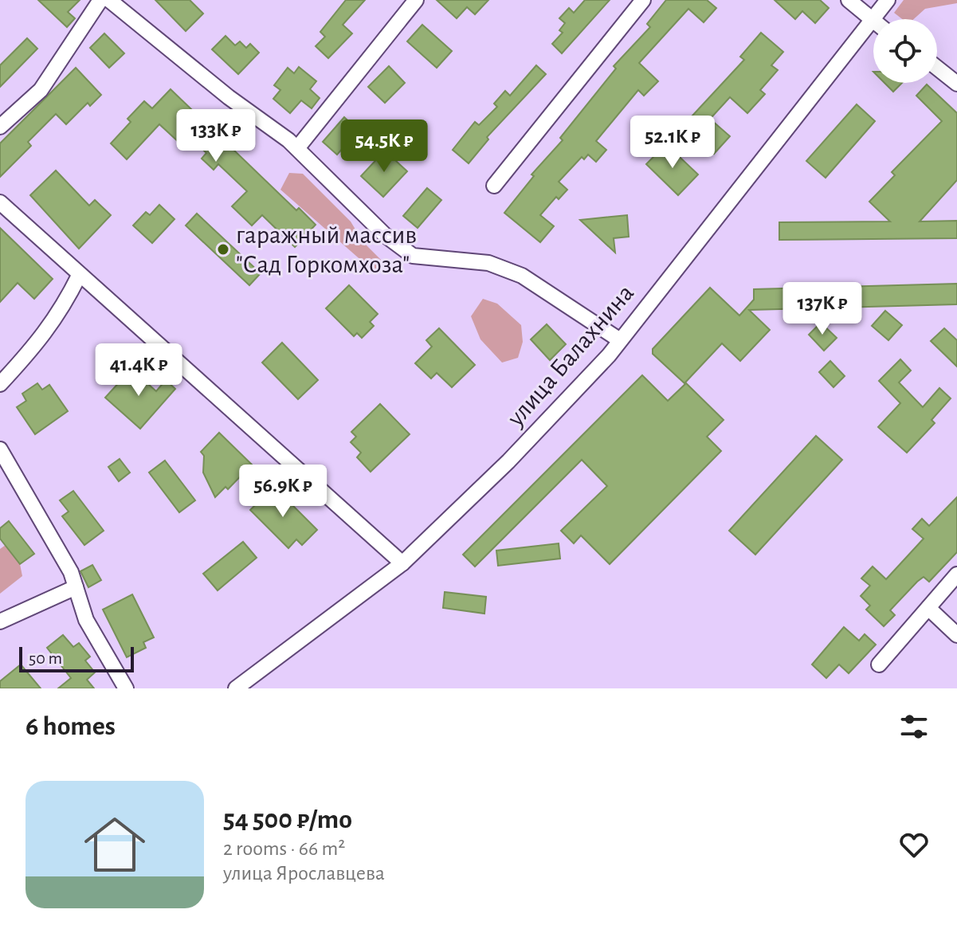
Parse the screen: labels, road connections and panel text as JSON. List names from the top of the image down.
{
  "streets": {
    "street": ["улица Балахнина"]
  },
  "places": ["гаражный массив \"Сад Горкомхоза\""],
  "scale_bar": "50 m",
  "page": {
    "price": [
      "133K ₽",
      "52.1K ₽",
      "54.5K ₽",
      "137K ₽",
      "41.4K ₽",
      "56.9K ₽"
    ],
    "scale": "50 m",
    "heading": "6 homes",
    "list": [
      {
        "name": "54 500 ₽/mo",
        "note": "2 rooms · 66 m² · улица Ярославцева"
      }
    ]
  }
}
